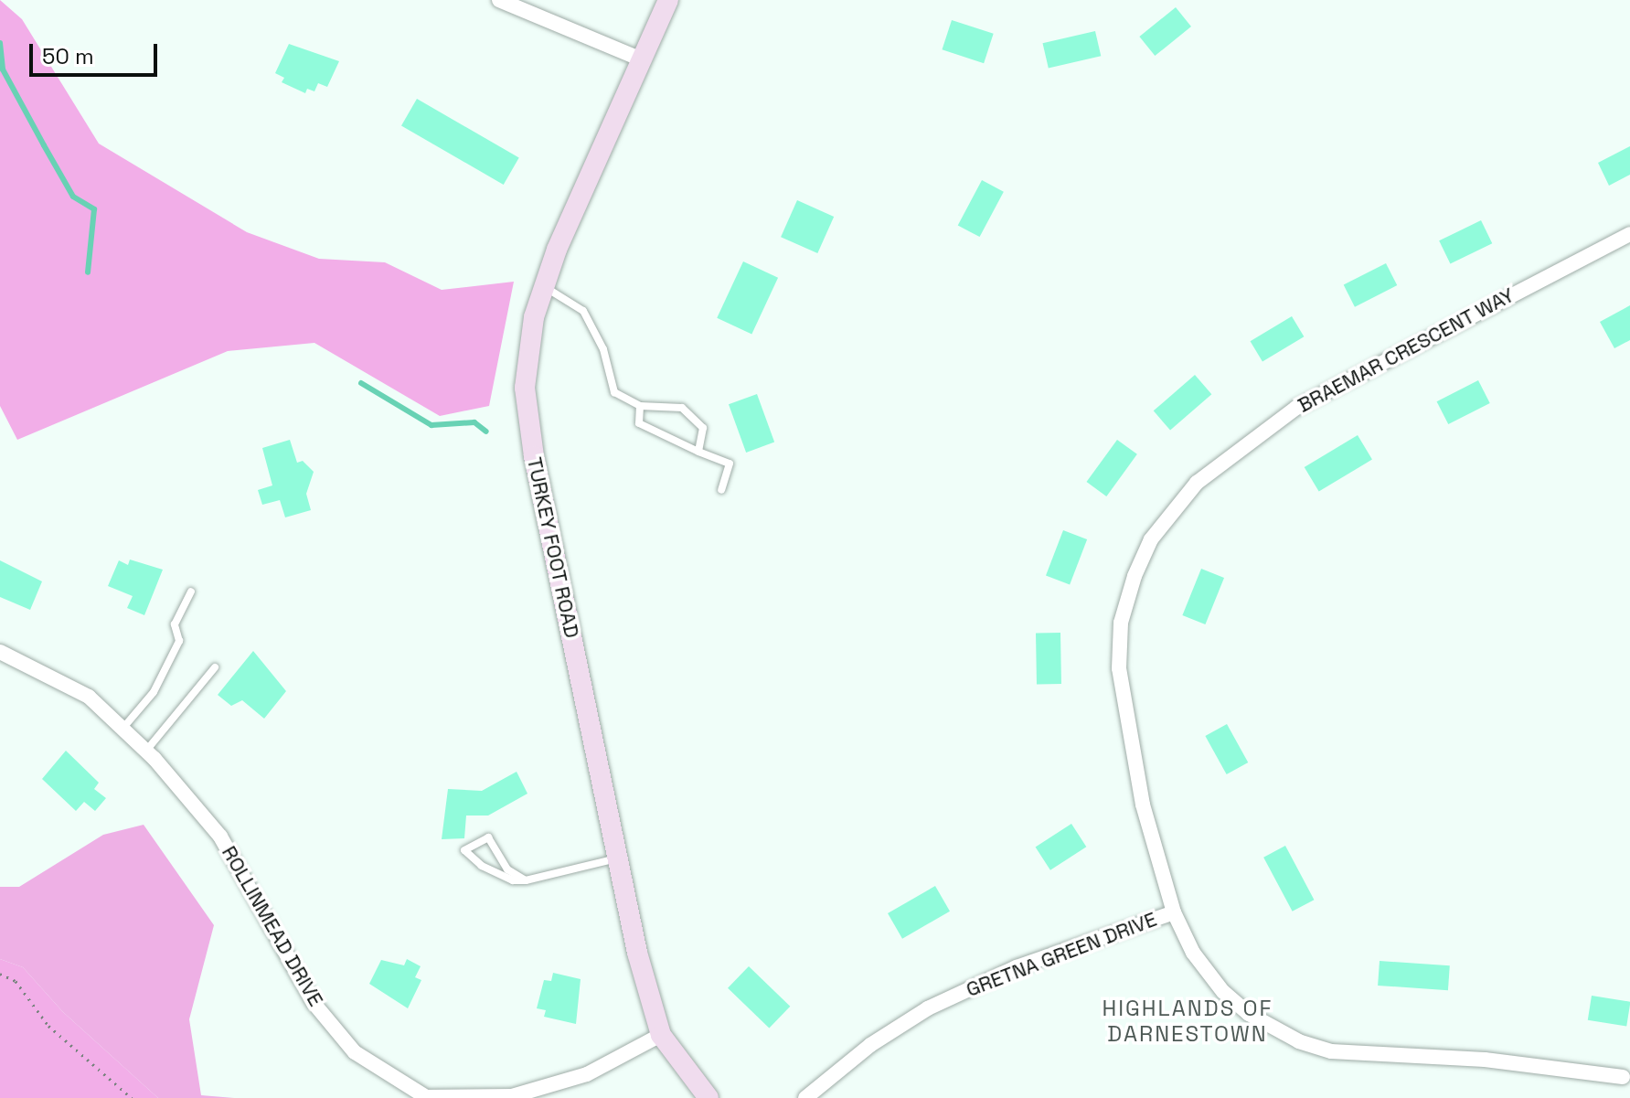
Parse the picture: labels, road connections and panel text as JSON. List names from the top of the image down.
{
  "streets": {
    "street": [
      "BRAEMAR CRESCENT WAY",
      "TURKEY FOOT ROAD",
      "ROLLINMEAD DRIVE",
      "GRETNA GREEN DRIVE"
    ]
  },
  "crossings": [
    ["BRAEMAR CRESCENT WAY", "GRETNA GREEN DRIVE"],
    ["TURKEY FOOT ROAD", "ROLLINMEAD DRIVE"]
  ],
  "districts": ["HIGHLANDS OF DARNESTOWN"],
  "scale_bar": "50 m"
}
